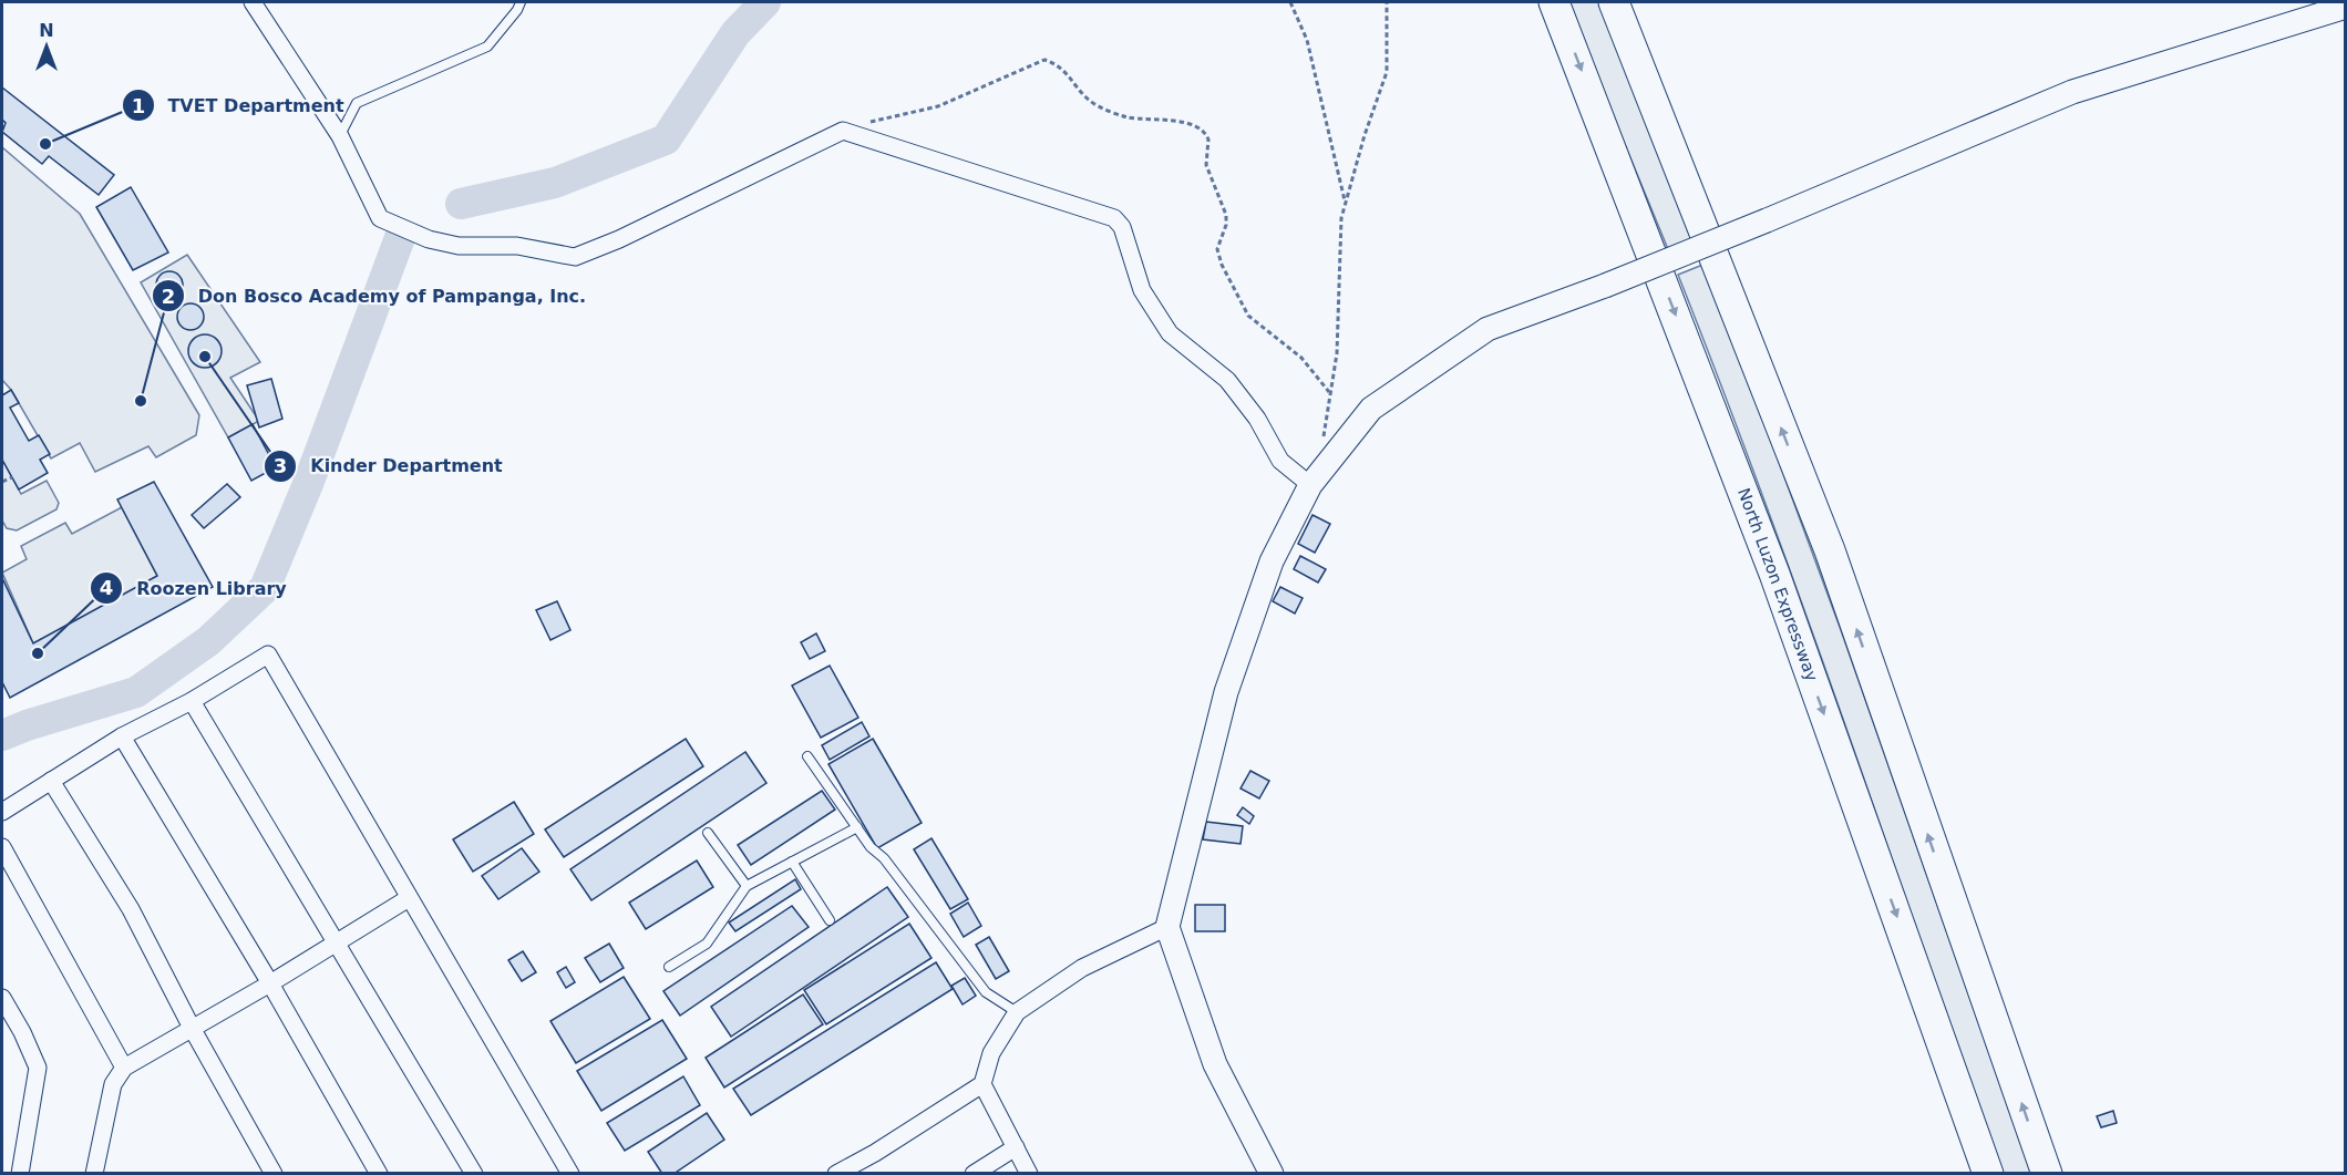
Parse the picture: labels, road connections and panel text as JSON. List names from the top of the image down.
{
  "streets": {
    "highway": ["North Luzon Expressway"]
  },
  "places": [
    "TVET Department",
    "Kinder Department",
    "Don Bosco Academy of Pampanga, Inc.",
    "Roozen Library"
  ],
  "north": "top"
}
